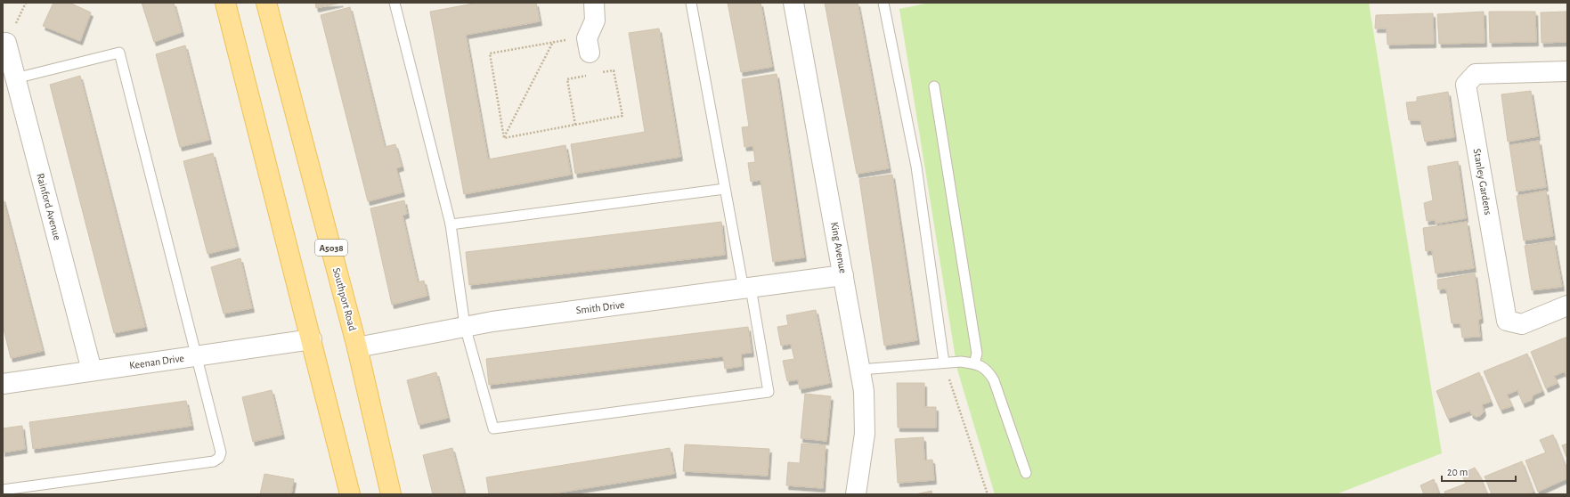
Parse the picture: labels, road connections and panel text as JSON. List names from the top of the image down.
{
  "streets": {
    "main road": ["A5038", "Southport Road"],
    "street": [
      "Stanley Gardens",
      "Rainford Avenue",
      "King Avenue",
      "Smith Drive",
      "Keenan Drive"
    ]
  },
  "crossings": [
    ["Rainford Avenue", "Keenan Drive"],
    ["King Avenue", "Smith Drive"],
    ["Southport Road", "Smith Drive"]
  ],
  "scale_bar": "20 m"
}
